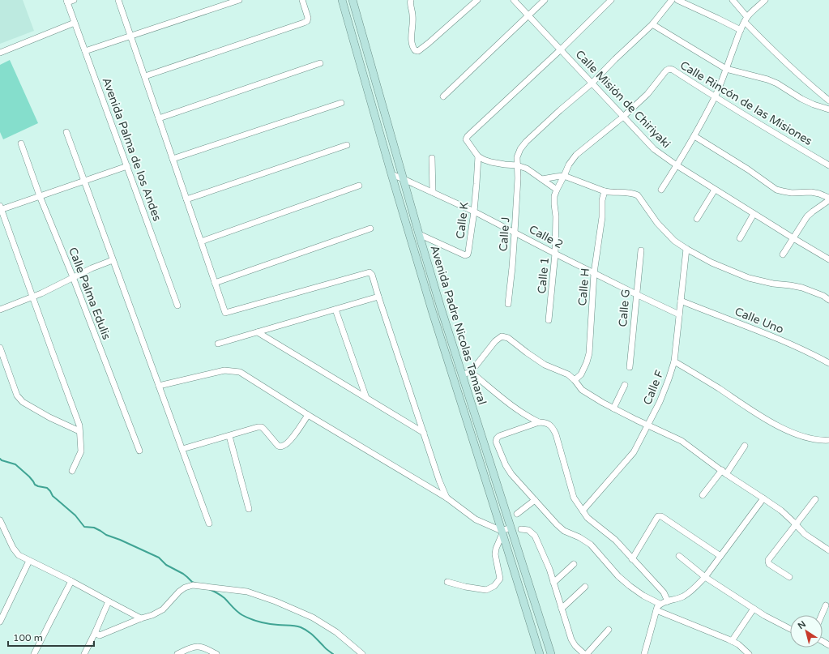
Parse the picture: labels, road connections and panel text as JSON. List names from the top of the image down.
{
  "streets": {
    "street": [
      "Calle Misión de Chiriyaki",
      "Calle Rincón de las Misiones",
      "Avenida Palma de los Andes",
      "Calle K",
      "Calle J",
      "Calle 2",
      "Calle 1",
      "Calle H",
      "Calle Palma Edulis",
      "Calle G",
      "Calle Uno",
      "Avenida Padre Nicolas Tamaral",
      "Calle F"
    ]
  },
  "crossings": [
    ["Calle Misión de Chiriyaki", "Calle J"],
    ["Calle Misión de Chiriyaki", "Calle 1"],
    ["Calle Rincón de las Misiones", "Calle 1"],
    ["Calle K", "Calle 2"],
    ["Calle K", "Avenida Padre Nicolas Tamaral"],
    ["Calle J", "Calle 2"],
    ["Calle 2", "Calle 1"],
    ["Calle 2", "Calle H"],
    ["Calle 2", "Calle G"],
    ["Calle 2", "Avenida Padre Nicolas Tamaral"],
    ["Calle 2", "Calle F"],
    ["Calle Uno", "Calle F"]
  ],
  "scale_bar": "100 m",
  "north": "top left"
}
